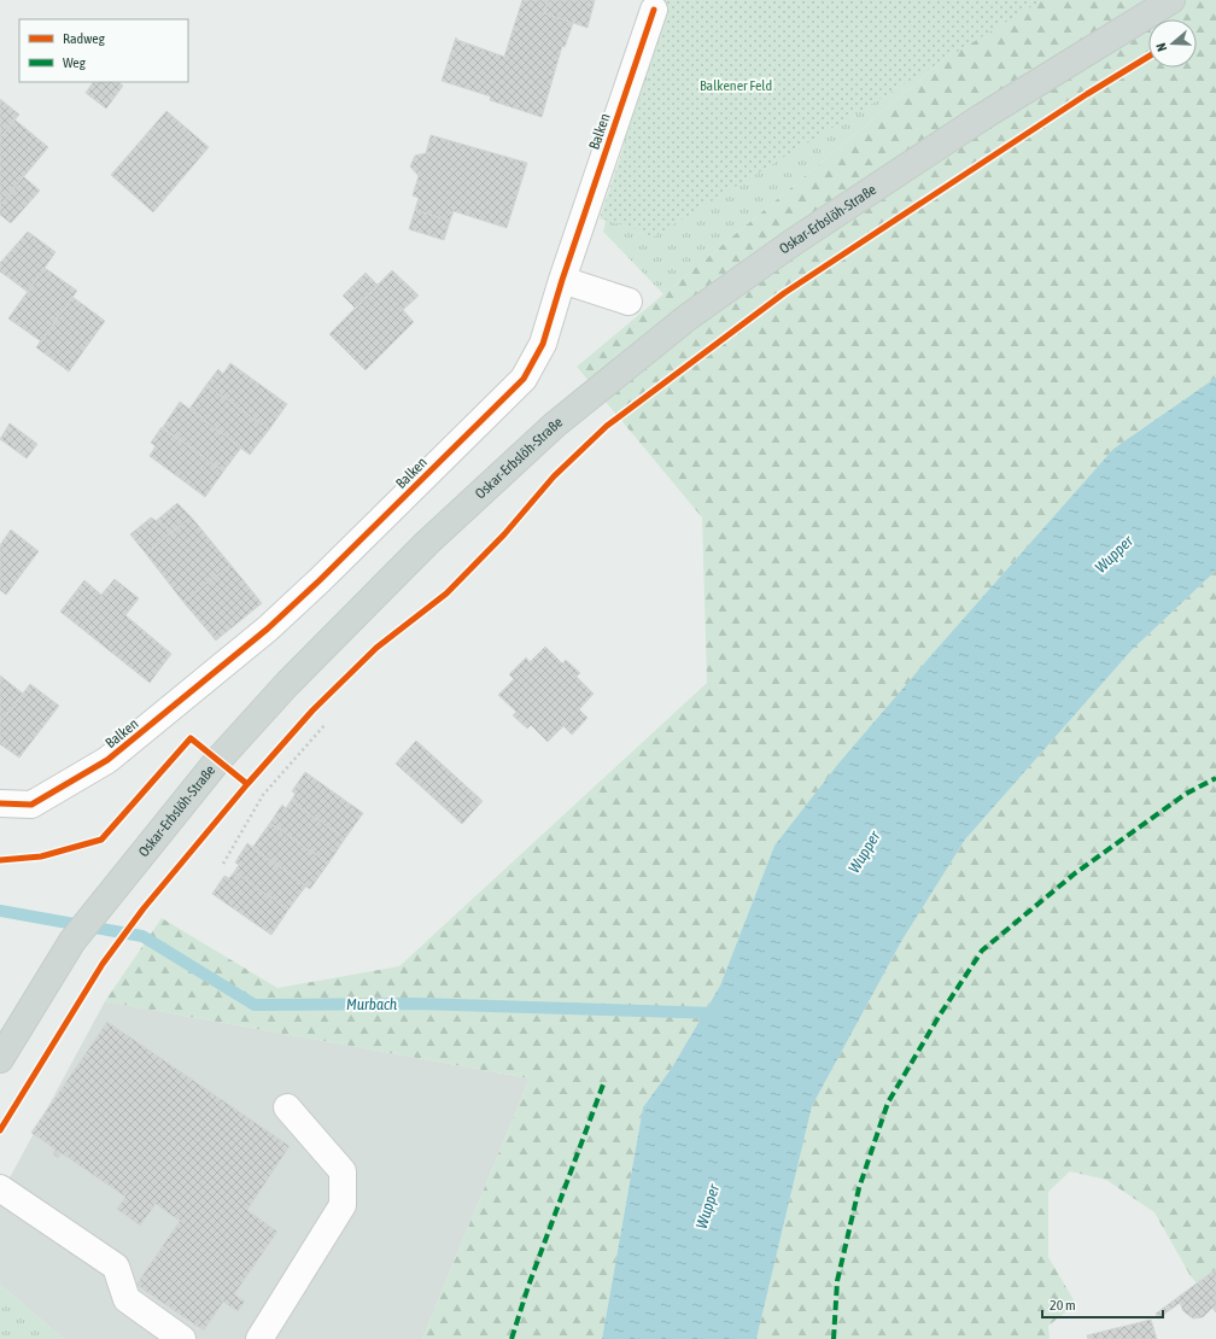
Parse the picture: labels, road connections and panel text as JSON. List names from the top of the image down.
{
  "streets": {
    "main road": ["Oskar-Erbslöh-Straße"],
    "street": ["Balken"]
  },
  "water": ["Wupper", "Murbach"],
  "parks": ["Balkener Feld"],
  "legend": ["Radweg", "Weg"],
  "scale_bar": "20 m",
  "north": "left"
}
